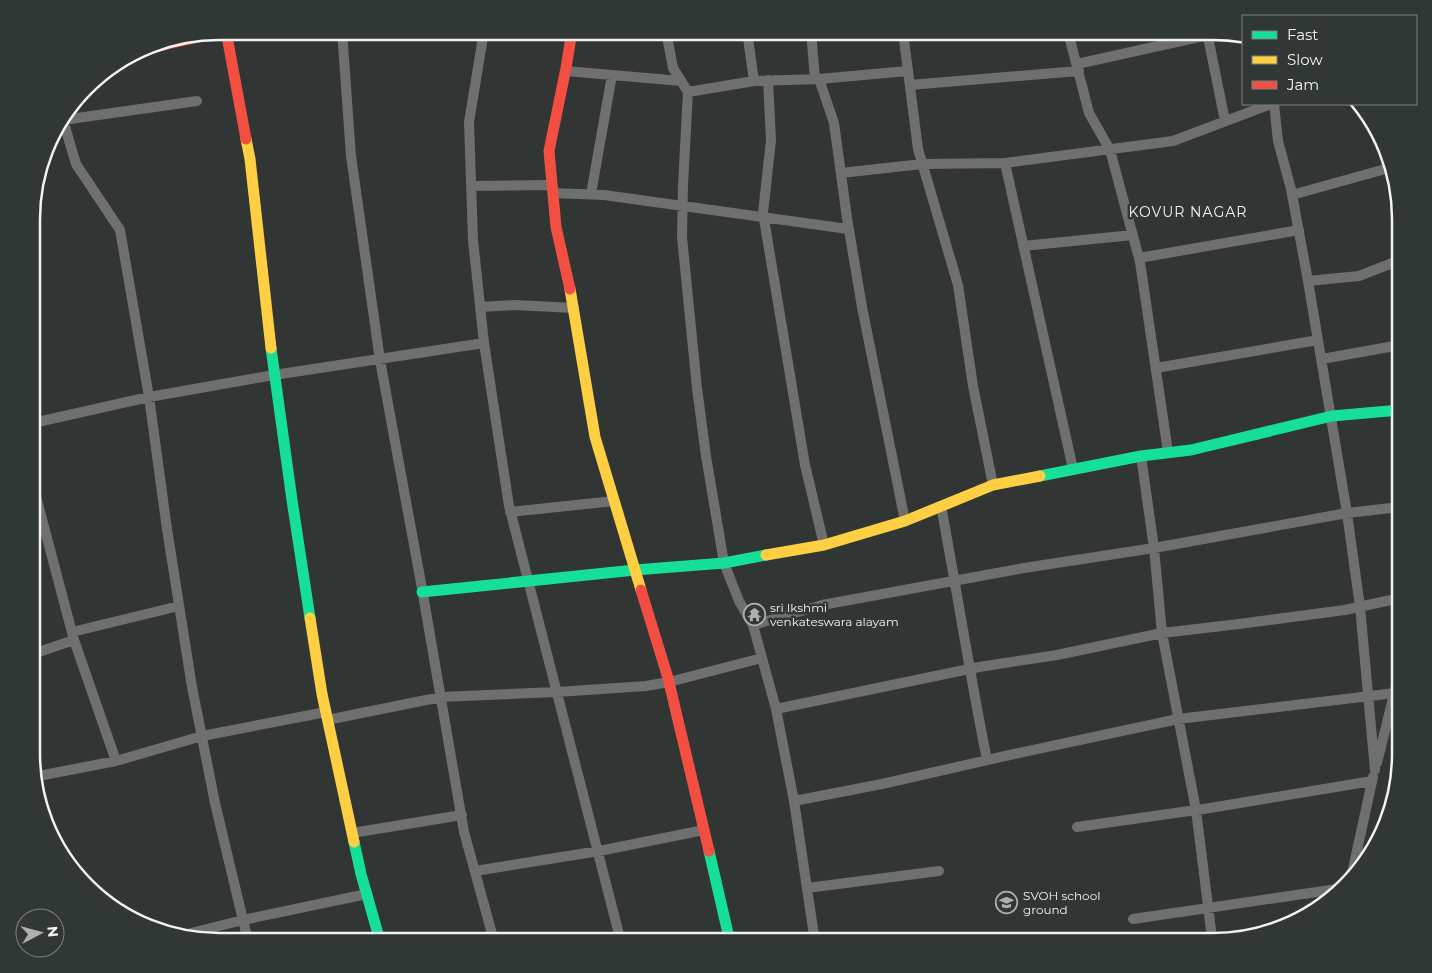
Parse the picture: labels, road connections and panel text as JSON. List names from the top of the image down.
{
  "districts": ["KOVUR NAGAR"],
  "places": {
    "temple": ["sri lkshmi venkateswara alayam"],
    "school or university": ["SVOH school ground"]
  },
  "legend": ["Fast", "Slow", "Jam"],
  "north": "right"
}
